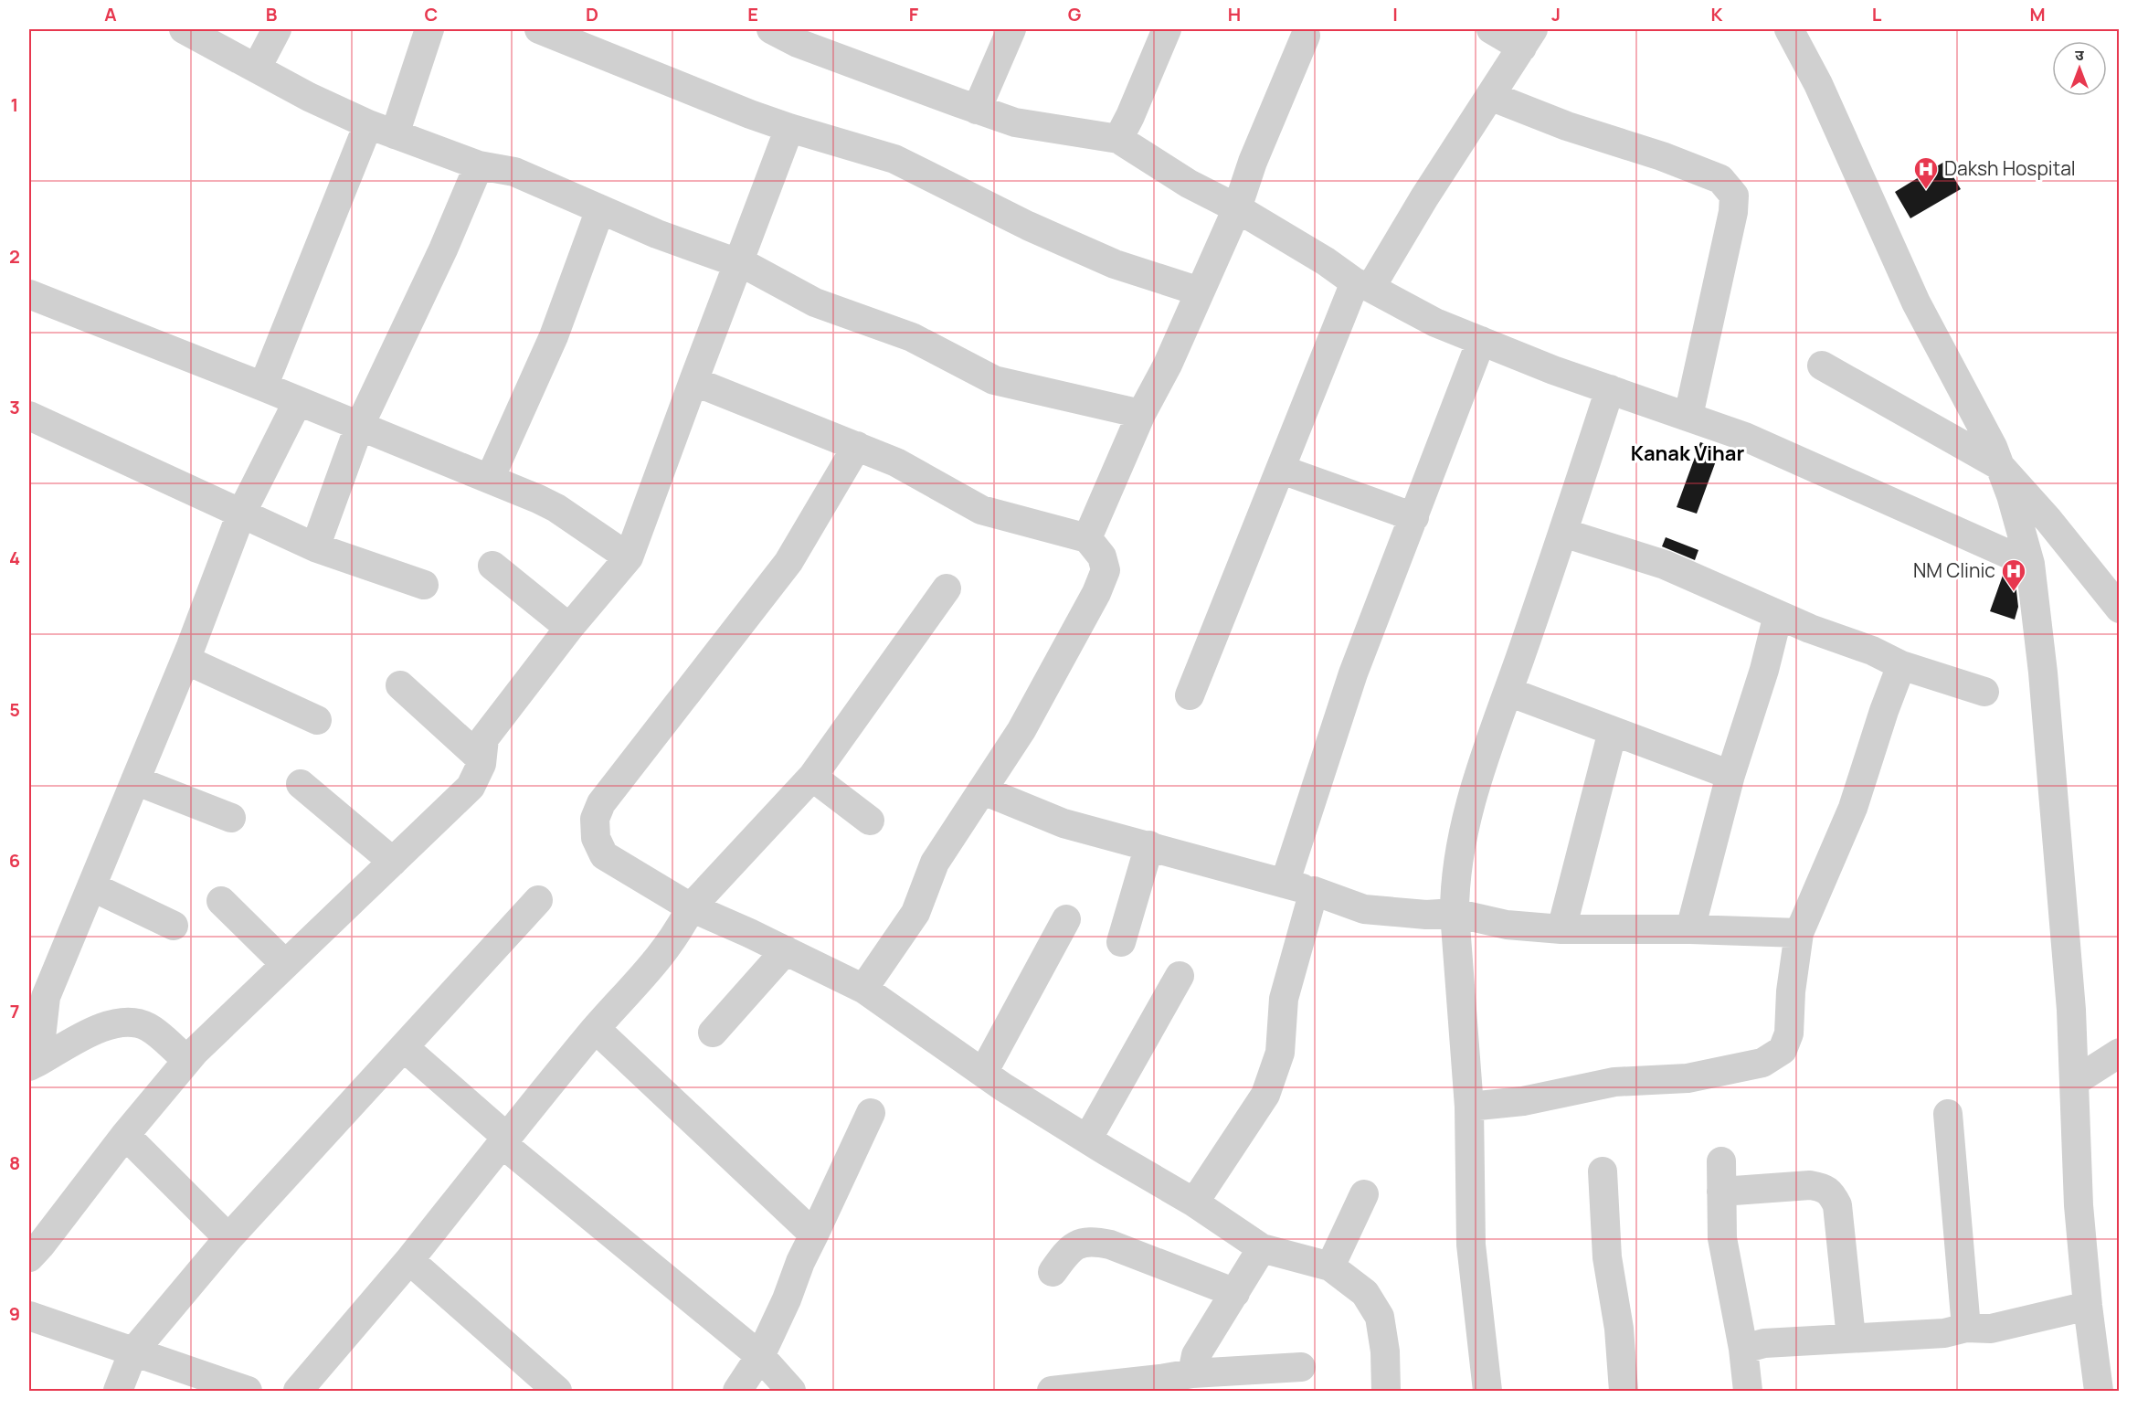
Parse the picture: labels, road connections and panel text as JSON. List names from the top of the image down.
{
  "districts": ["Kanak Vihar"],
  "places": {
    "hospital": ["Daksh Hospital", "NM Clinic"]
  },
  "north": "top",
  "grid": {
    "columns": [
      "A",
      "B",
      "C",
      "D",
      "E",
      "F",
      "G",
      "H",
      "I",
      "J",
      "K",
      "L",
      "M"
    ],
    "rows": [
      "1",
      "2",
      "3",
      "4",
      "5",
      "6",
      "7",
      "8",
      "9"
    ]
  }
}
